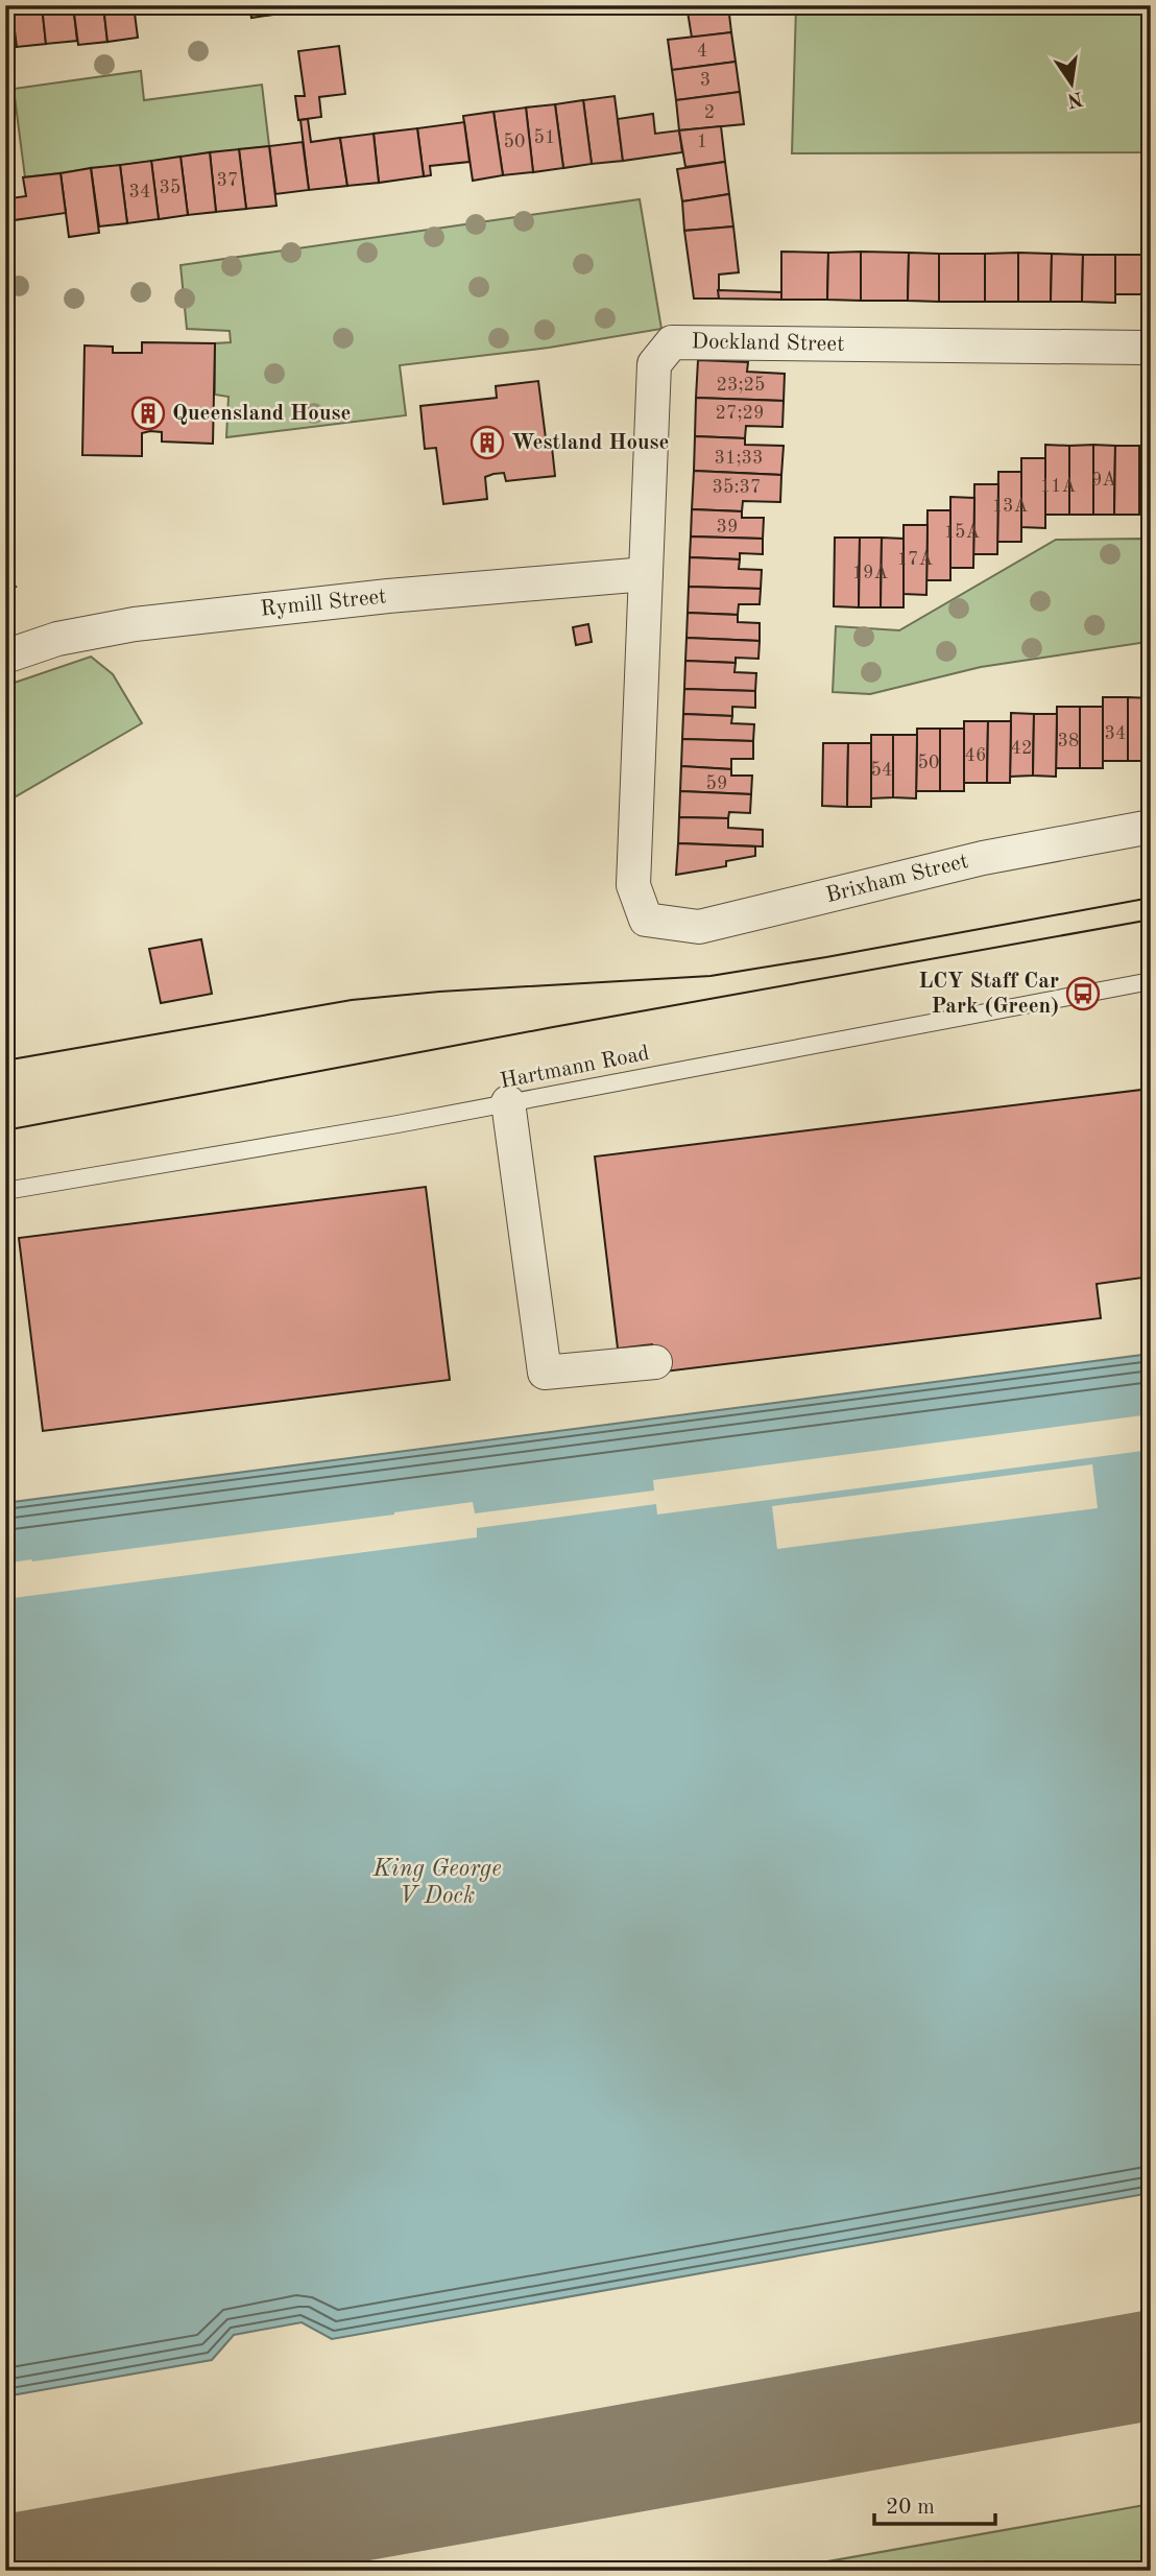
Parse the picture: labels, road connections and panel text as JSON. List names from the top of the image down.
{
  "streets": {
    "street": ["Dockland Street", "Rymill Street", "Brixham Street"],
    "lane": ["Hartmann Road"]
  },
  "crossings": [
    ["Dockland Street", "Rymill Street"],
    ["Dockland Street", "Brixham Street"]
  ],
  "water": ["King George V Dock"],
  "places": {
    "building": ["Queensland House", "Westland House"],
    "bus stop": ["LCY Staff Car Park (Green)"]
  },
  "house_numbers": [
    "4",
    "3",
    "2",
    "51",
    "50",
    "1",
    "37",
    "35",
    "34",
    "23;25",
    "27;29",
    "31;33",
    "9A",
    "11A",
    "35:37",
    "13A",
    "39",
    "15A",
    "17A",
    "19A",
    "34",
    "38",
    "42",
    "46",
    "50",
    "54",
    "59"
  ],
  "scale_bar": "20 m",
  "north": "bottom"
}
